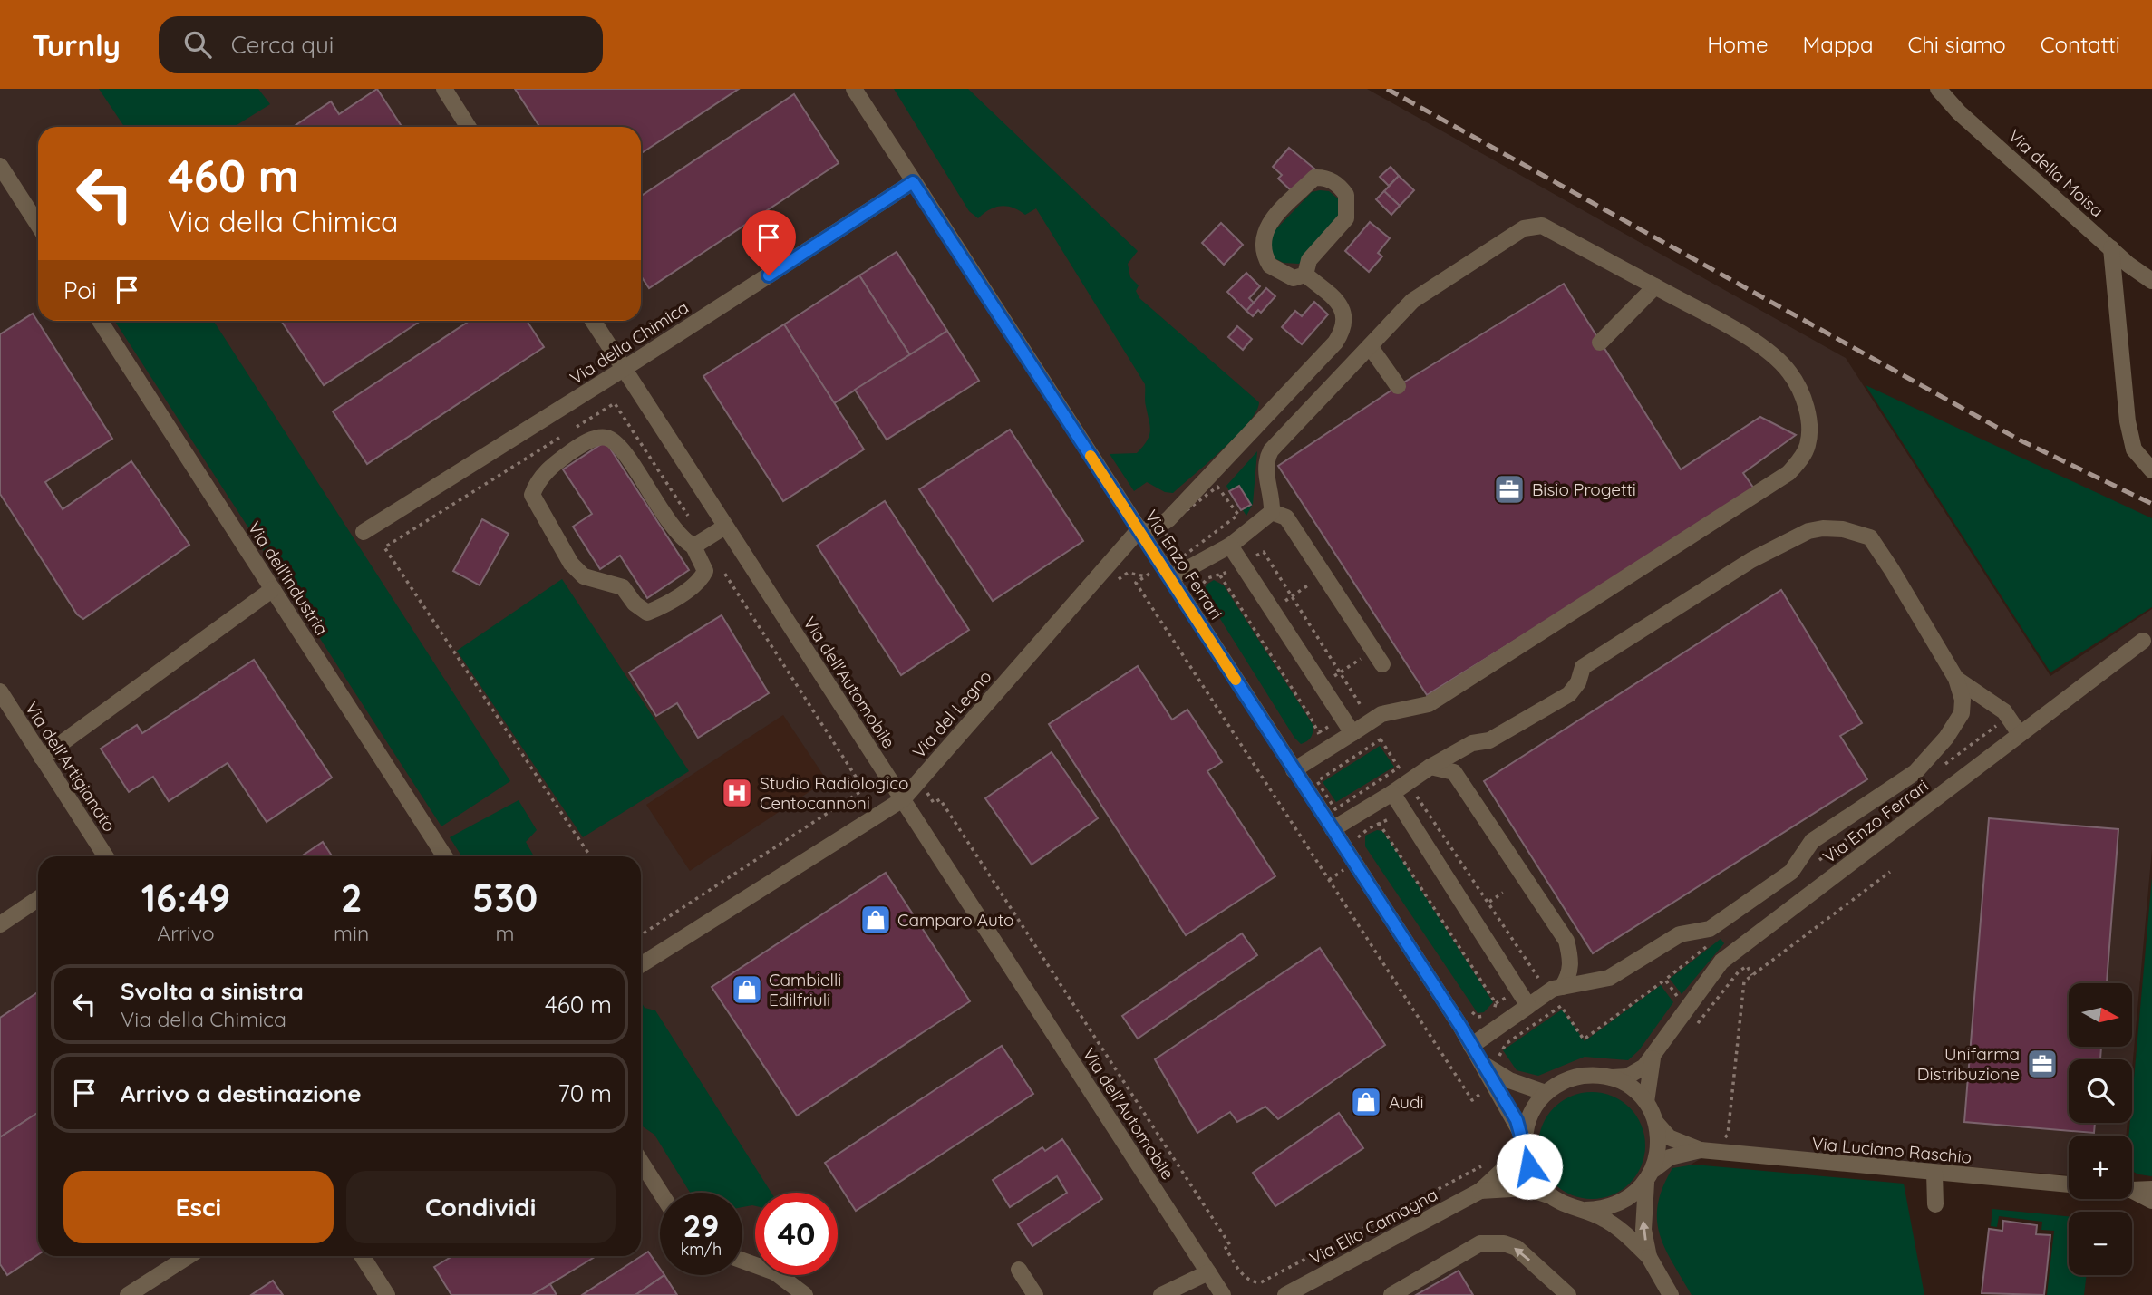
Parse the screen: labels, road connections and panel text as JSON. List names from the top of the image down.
{
  "streets": {
    "street": [
      "Via della Moisa",
      "Via della Chimica",
      "Via Enzo Ferrari",
      "Via dell'Industria",
      "Via dell'Automobile",
      "Via del Legno",
      "Via dell'Artigianato",
      "Via Luciano Raschio",
      "Via Elio Camagna"
    ]
  },
  "crossings": [
    ["Via della Chimica", "Via Enzo Ferrari"],
    ["Via della Chimica", "Via dell'Automobile"],
    ["Via Enzo Ferrari", "Via del Legno"],
    ["Via Enzo Ferrari", "Via Luciano Raschio"],
    ["Via Enzo Ferrari", "Via Elio Camagna"],
    ["Via dell'Automobile", "Via del Legno"],
    ["Via Luciano Raschio", "Via Elio Camagna"]
  ],
  "places": {
    "office": ["Bisio Progetti", "Unifarma Distribuzione"],
    "hospital": ["Studio Radiologico Centocannoni"],
    "shop": ["Camparo Auto", "Cambielli Edilfriuli", "Audi"]
  },
  "north": "right",
  "page": {
    "header": "Turnly",
    "search": "Cerca qui",
    "nav": [
      "Home",
      "Mappa",
      "Chi siamo",
      "Contatti"
    ],
    "turn": ["460 m", "Via della Chimica"],
    "then": "Poi",
    "eta": [
      "16:49",
      "Arrivo",
      "2",
      "min",
      "530",
      "m"
    ],
    "list": [
      {
        "name": "Svolta a sinistra",
        "note": "Via della Chimica",
        "value": "460 m"
      },
      {
        "name": "Arrivo a destinazione",
        "value": "70 m"
      }
    ],
    "map_buttons": ["+", "−"],
    "buttons": ["Esci", "Condividi"],
    "speed": "29 km/h",
    "limit": "40"
  }
}
